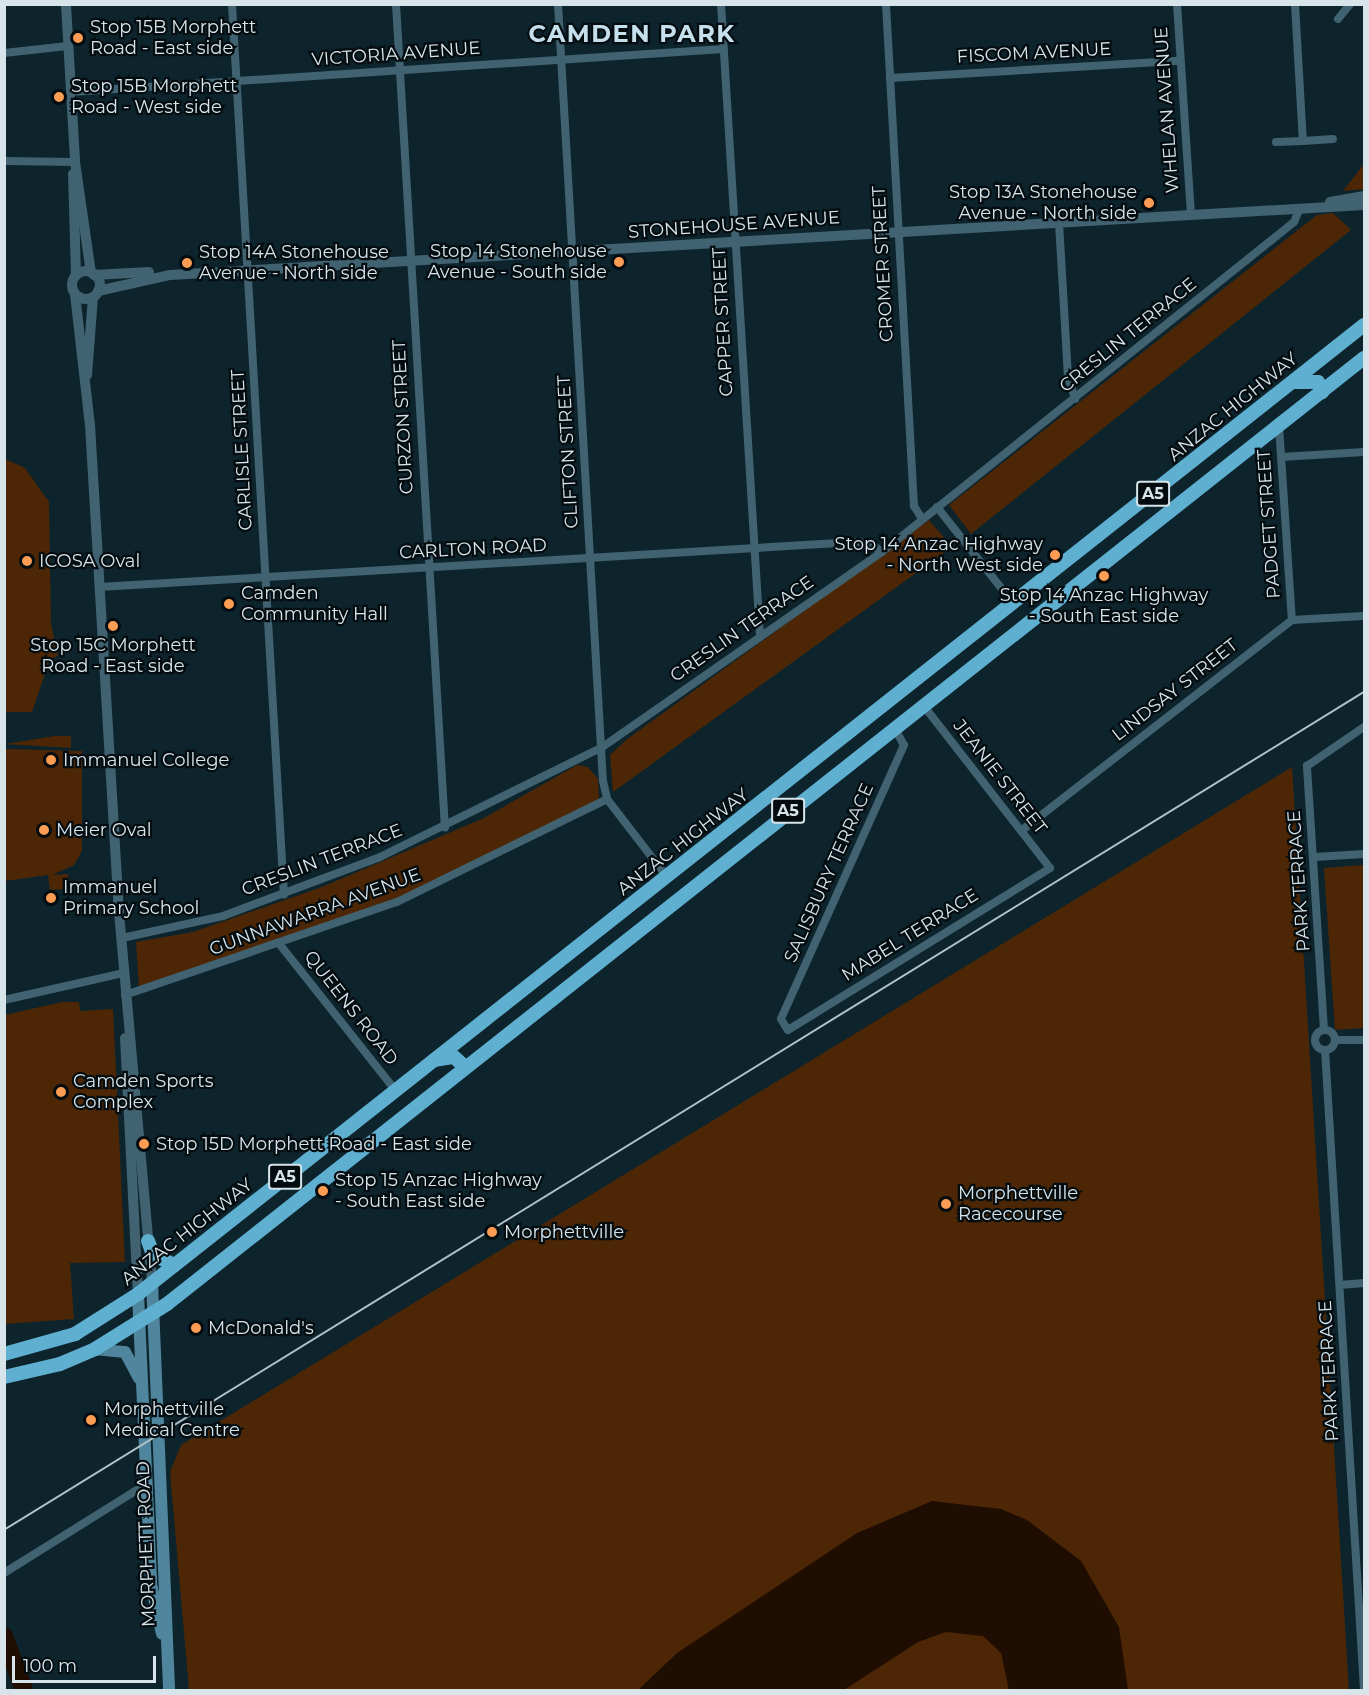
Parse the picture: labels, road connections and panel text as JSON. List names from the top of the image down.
{
  "streets": {
    "highway": ["ANZAC HIGHWAY", "A5"],
    "main road": ["MORPHETT ROAD"],
    "street": [
      "FISCOM AVENUE",
      "VICTORIA AVENUE",
      "WHELAN AVENUE",
      "STONEHOUSE AVENUE",
      "CROMER STREET",
      "CAPPER STREET",
      "CRESLIN TERRACE",
      "CURZON STREET",
      "CARLISLE STREET",
      "CLIFTON STREET",
      "PADGET STREET",
      "CARLTON ROAD",
      "LINDSAY STREET",
      "JEANIE STREET",
      "SALISBURY TERRACE",
      "PARK TERRACE",
      "GUNNAWARRA AVENUE",
      "MABEL TERRACE",
      "QUEENS ROAD"
    ]
  },
  "crossings": [
    ["FISCOM AVENUE", "WHELAN AVENUE"],
    ["FISCOM AVENUE", "CROMER STREET"],
    ["VICTORIA AVENUE", "CAPPER STREET"],
    ["VICTORIA AVENUE", "CURZON STREET"],
    ["VICTORIA AVENUE", "CARLISLE STREET"],
    ["VICTORIA AVENUE", "CLIFTON STREET"],
    ["WHELAN AVENUE", "STONEHOUSE AVENUE"],
    ["STONEHOUSE AVENUE", "CROMER STREET"],
    ["STONEHOUSE AVENUE", "CAPPER STREET"],
    ["STONEHOUSE AVENUE", "CRESLIN TERRACE"],
    ["STONEHOUSE AVENUE", "CURZON STREET"],
    ["STONEHOUSE AVENUE", "CARLISLE STREET"],
    ["STONEHOUSE AVENUE", "CLIFTON STREET"],
    ["STONEHOUSE AVENUE", "MORPHETT ROAD"],
    ["CROMER STREET", "CRESLIN TERRACE"],
    ["CAPPER STREET", "CRESLIN TERRACE"],
    ["CAPPER STREET", "CARLTON ROAD"],
    ["CRESLIN TERRACE", "CURZON STREET"],
    ["CRESLIN TERRACE", "CARLISLE STREET"],
    ["CRESLIN TERRACE", "CLIFTON STREET"],
    ["CRESLIN TERRACE", "CARLTON ROAD"],
    ["CRESLIN TERRACE", "MORPHETT ROAD"],
    ["ANZAC HIGHWAY", "QUEENS ROAD"],
    ["ANZAC HIGHWAY", "MORPHETT ROAD"],
    ["CURZON STREET", "CARLTON ROAD"],
    ["CARLISLE STREET", "CARLTON ROAD"],
    ["CLIFTON STREET", "CARLTON ROAD"],
    ["CLIFTON STREET", "GUNNAWARRA AVENUE"],
    ["A5", "PADGET STREET"],
    ["A5", "JEANIE STREET"],
    ["A5", "SALISBURY TERRACE"],
    ["A5", "MORPHETT ROAD"],
    ["PADGET STREET", "LINDSAY STREET"],
    ["CARLTON ROAD", "MORPHETT ROAD"],
    ["LINDSAY STREET", "JEANIE STREET"],
    ["JEANIE STREET", "MABEL TERRACE"],
    ["SALISBURY TERRACE", "MABEL TERRACE"],
    ["GUNNAWARRA AVENUE", "QUEENS ROAD"],
    ["GUNNAWARRA AVENUE", "MORPHETT ROAD"]
  ],
  "districts": ["CAMDEN PARK"],
  "places": [
    "Stop 15B Morphett Road - East side",
    "Stop 15B Morphett Road - West side",
    "Stop 13A Stonehouse Avenue - North side",
    "Stop 14 Stonehouse Avenue - South side",
    "Stop 14A Stonehouse Avenue - North side",
    "Stop 14 Anzac Highway - North West side",
    "ICOSA Oval",
    "Stop 14 Anzac Highway - South East side",
    "Camden Community Hall",
    "Stop 15C Morphett Road - East side",
    "Immanuel College",
    "Meier Oval",
    "Immanuel Primary School",
    "Camden Sports Complex",
    "Stop 15D Morphett Road - East side",
    "Stop 15 Anzac Highway - South East side",
    "Morphettville Racecourse",
    "Morphettville",
    "McDonald's",
    "Morphettville Medical Centre"
  ],
  "scale_bar": "100 m"
}
